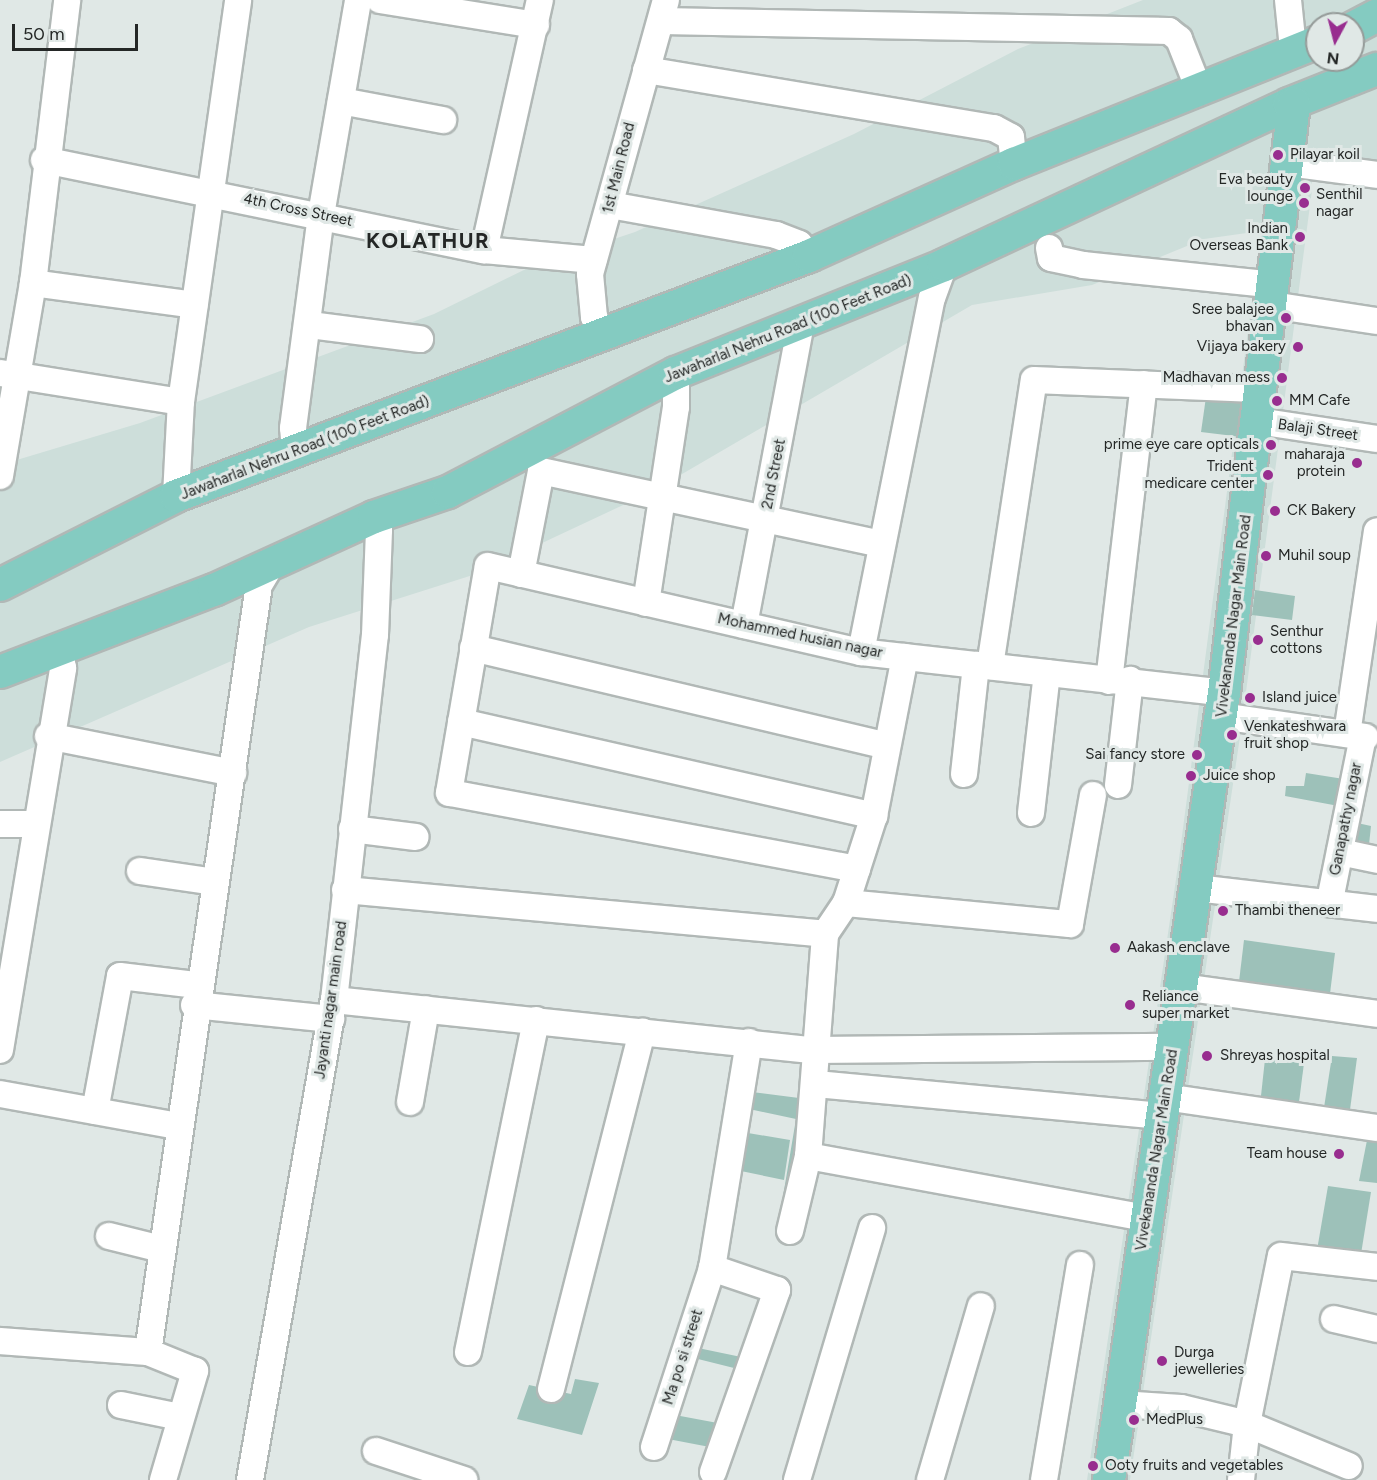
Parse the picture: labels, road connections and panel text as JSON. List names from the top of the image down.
{
  "streets": {
    "main road": ["Jawaharlal Nehru Road (100 Feet Road)", "Vivekananda Nagar Main Road"],
    "street": [
      "1st Main Road",
      "4th Cross Street",
      "Balaji Street",
      "2nd Street",
      "Mohammed husian nagar",
      "Ganapathy nagar",
      "Jayanti nagar main road",
      "Ma po si street"
    ]
  },
  "crossings": [
    ["1st Main Road", "4th Cross Street"],
    ["1st Main Road", "Jawaharlal Nehru Road (100 Feet Road)"],
    ["Jawaharlal Nehru Road (100 Feet Road)", "2nd Street"],
    ["Jawaharlal Nehru Road (100 Feet Road)", "Jayanti nagar main road"],
    ["Balaji Street", "Vivekananda Nagar Main Road"],
    ["2nd Street", "Mohammed husian nagar"],
    ["Vivekananda Nagar Main Road", "Mohammed husian nagar"],
    ["Mohammed husian nagar", "Ganapathy nagar"]
  ],
  "districts": ["KOLATHUR"],
  "places": [
    "Pilayar koil",
    "Eva beauty lounge",
    "Senthil nagar",
    "Indian Overseas Bank",
    "Sree balajee bhavan",
    "Vijaya bakery",
    "Madhavan mess",
    "MM Cafe",
    "prime eye care opticals",
    "maharaja protein",
    "Trident medicare center",
    "CK Bakery",
    "Muhil soup",
    "Senthur cottons",
    "Island juice",
    "Venkateshwara fruit shop",
    "Sai fancy store",
    "Juice shop",
    "Thambi theneer",
    "Aakash enclave",
    "Reliance super market",
    "Shreyas hospital",
    "Team house",
    "Durga jewelleries",
    "MedPlus",
    "Ooty fruits and vegetables"
  ],
  "scale_bar": "50 m",
  "north": "bottom"
}
